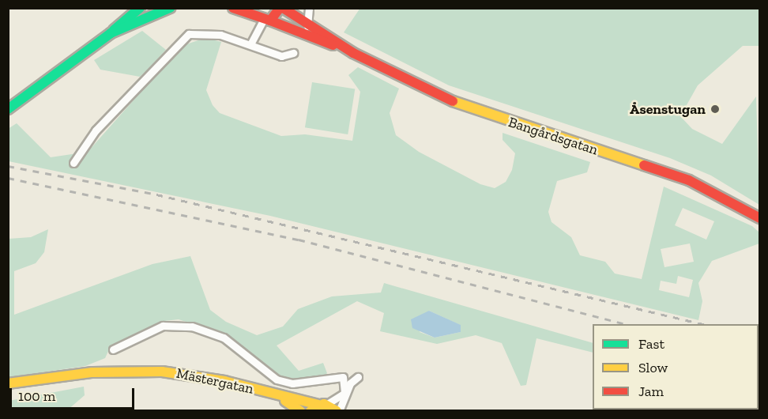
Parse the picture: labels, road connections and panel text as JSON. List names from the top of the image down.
{
  "streets": {
    "main road": ["Bangårdsgatan", "Mästergatan"]
  },
  "places": ["Åsenstugan"],
  "legend": ["Fast", "Slow", "Jam"],
  "scale_bar": "100 m"
}
